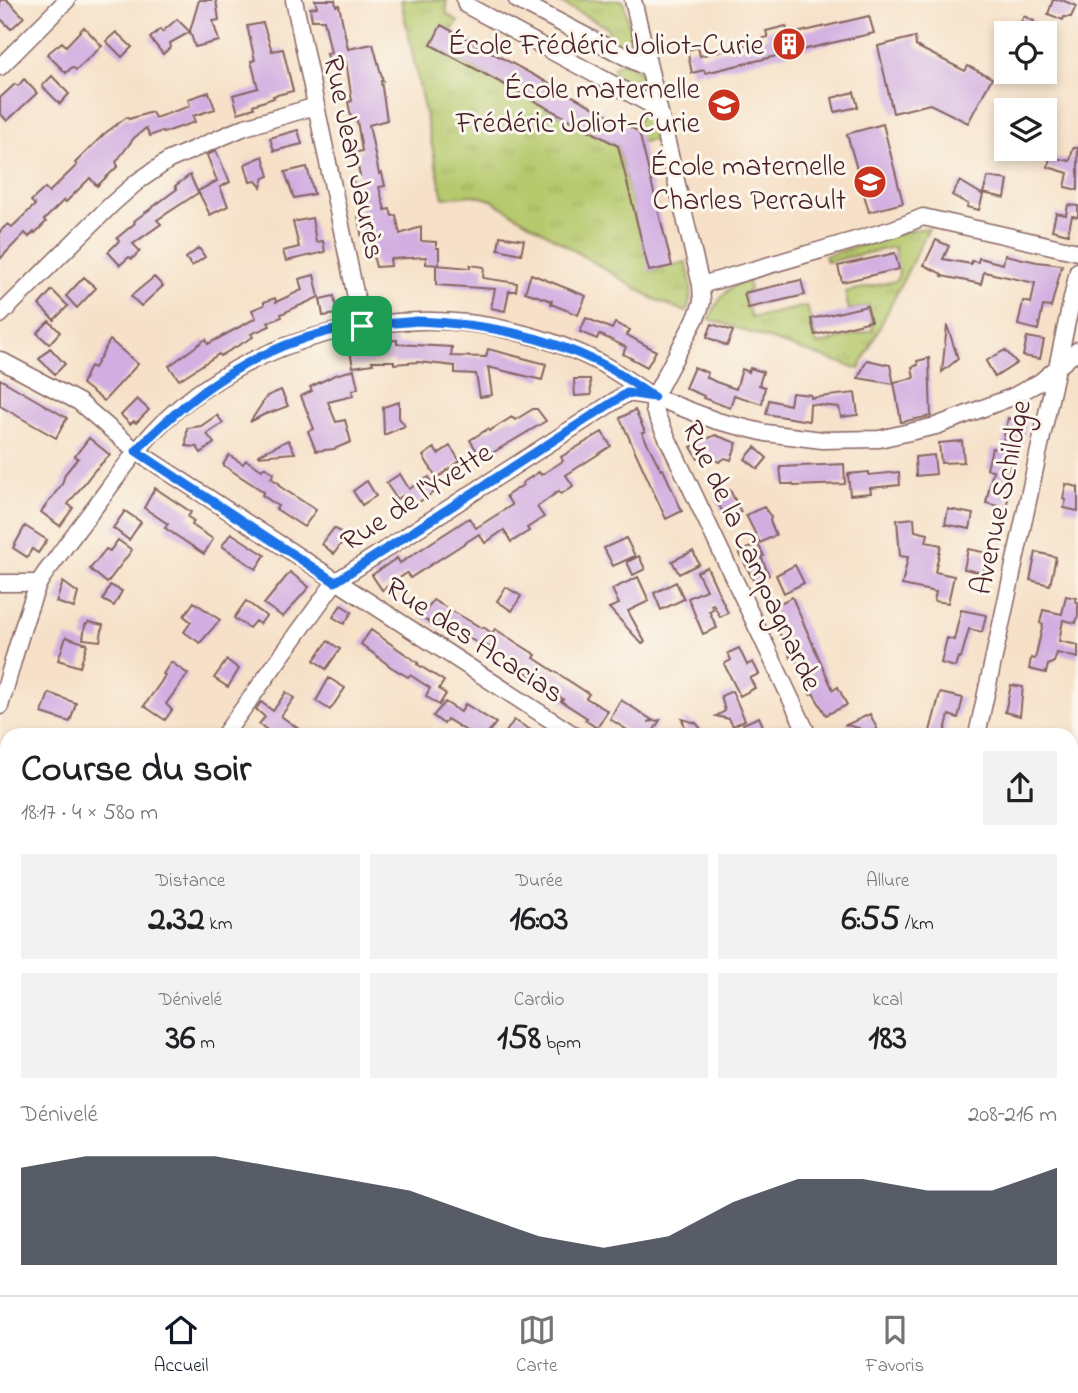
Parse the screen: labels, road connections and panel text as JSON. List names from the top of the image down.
{
  "streets": {
    "street": [
      "Rue Jean Jaurès",
      "Rue de l'Yvette",
      "Avenue Schildge",
      "Rue de la Campagnarde",
      "Rue des Acacias"
    ]
  },
  "crossings": [
    ["Rue de l'Yvette", "Rue de la Campagnarde"],
    ["Rue de l'Yvette", "Rue des Acacias"]
  ],
  "places": {
    "building": ["École Frédéric Joliot-Curie"],
    "school or university": ["École maternelle Frédéric Joliot-Curie", "École maternelle Charles Perrault"]
  },
  "page": {
    "heading": ["Course du soir", "18:17 · 4 × 580 m"],
    "stats": [
      ["Distance", "2.32 km"],
      ["Durée", "16:03"],
      ["Allure", "6:55 /km"],
      ["Dénivelé", "36 m"],
      ["Cardio", "158 bpm"],
      ["kcal", "183"]
    ],
    "chart": ["Dénivelé", "208–216 m"],
    "tabs": ["Accueil", "Carte", "Favoris"]
  }
}
